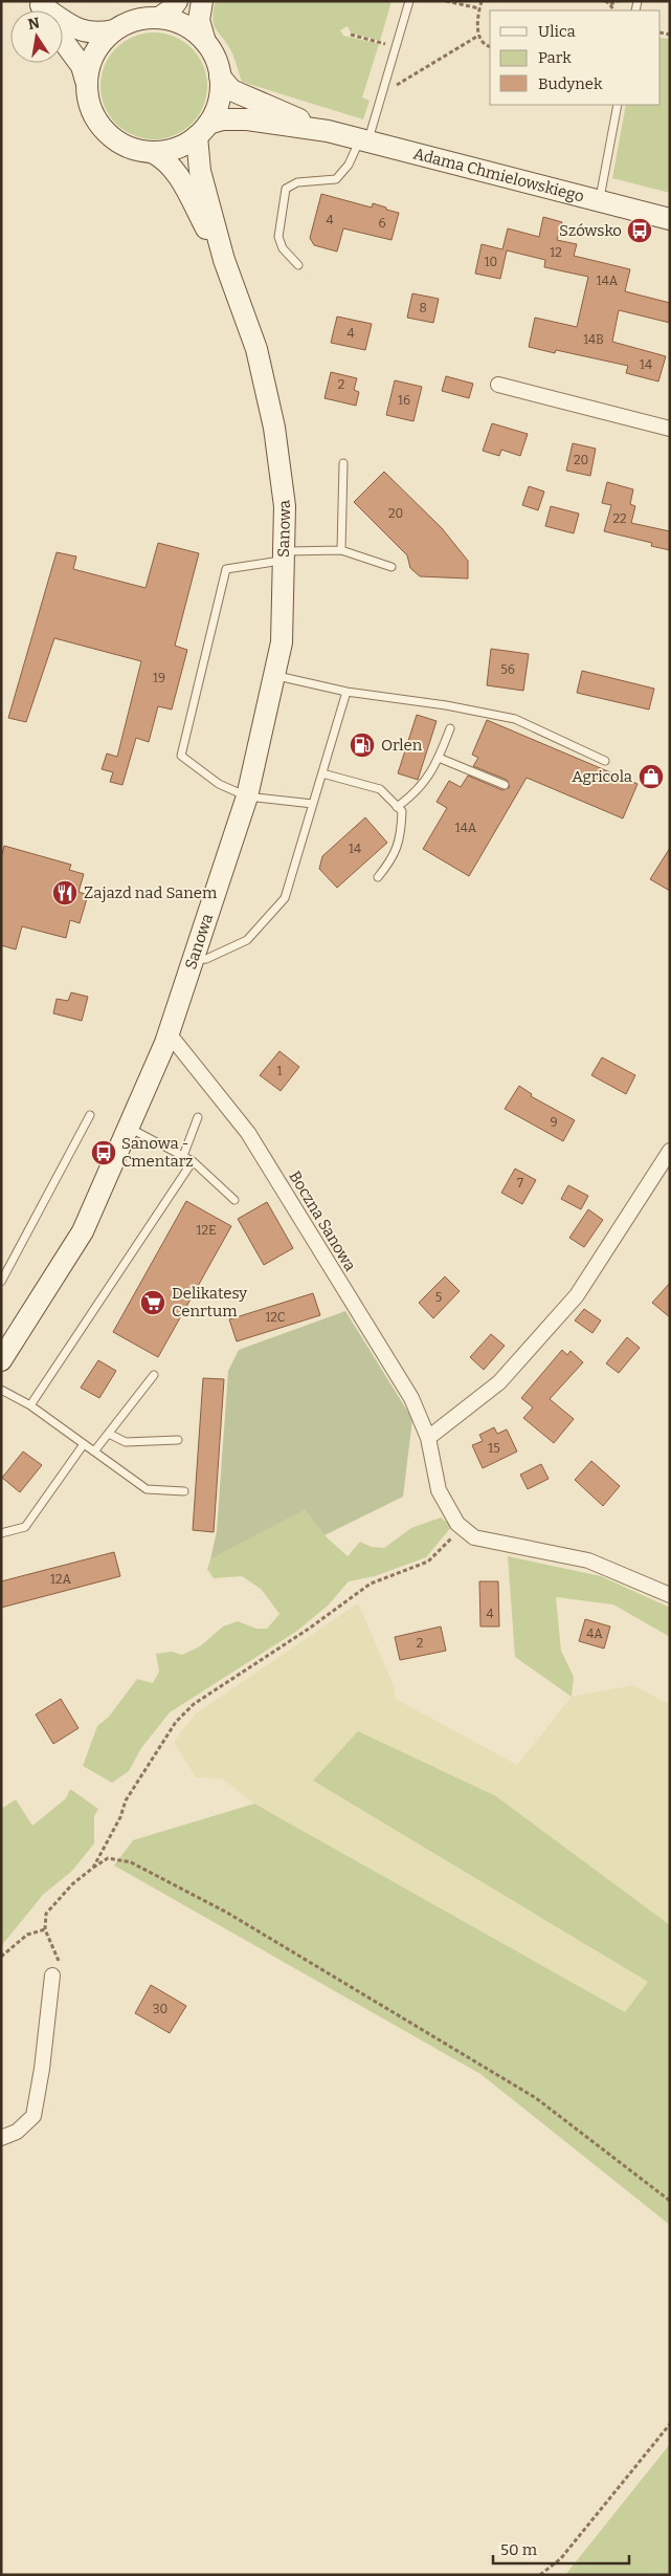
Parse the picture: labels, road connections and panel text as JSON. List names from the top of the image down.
{
  "streets": {
    "main road": ["Adama Chmielowskiego", "Sanowa"],
    "street": ["Boczna Sanowa"]
  },
  "crossings": [
    ["Sanowa", "Boczna Sanowa"]
  ],
  "places": {
    "bus stop": ["Szówsko", "Sanowa - Cmentarz"],
    "fuel station": ["Orlen"],
    "shop": ["Agricola"],
    "restaurant": ["Zajazd nad Sanem"],
    "supermarket": ["Delikatesy Cenrtum"]
  },
  "house_numbers": [
    "4",
    "6",
    "12",
    "10",
    "14A",
    "8",
    "4",
    "14B",
    "14",
    "2",
    "16",
    "20",
    "20",
    "22",
    "56",
    "19",
    "14A",
    "14",
    "1",
    "9",
    "7",
    "12E",
    "5",
    "12C",
    "15",
    "12A",
    "4",
    "4A",
    "2",
    "30"
  ],
  "legend": ["Ulica", "Park", "Budynek"],
  "scale_bar": "50 m",
  "north": "top"
}
